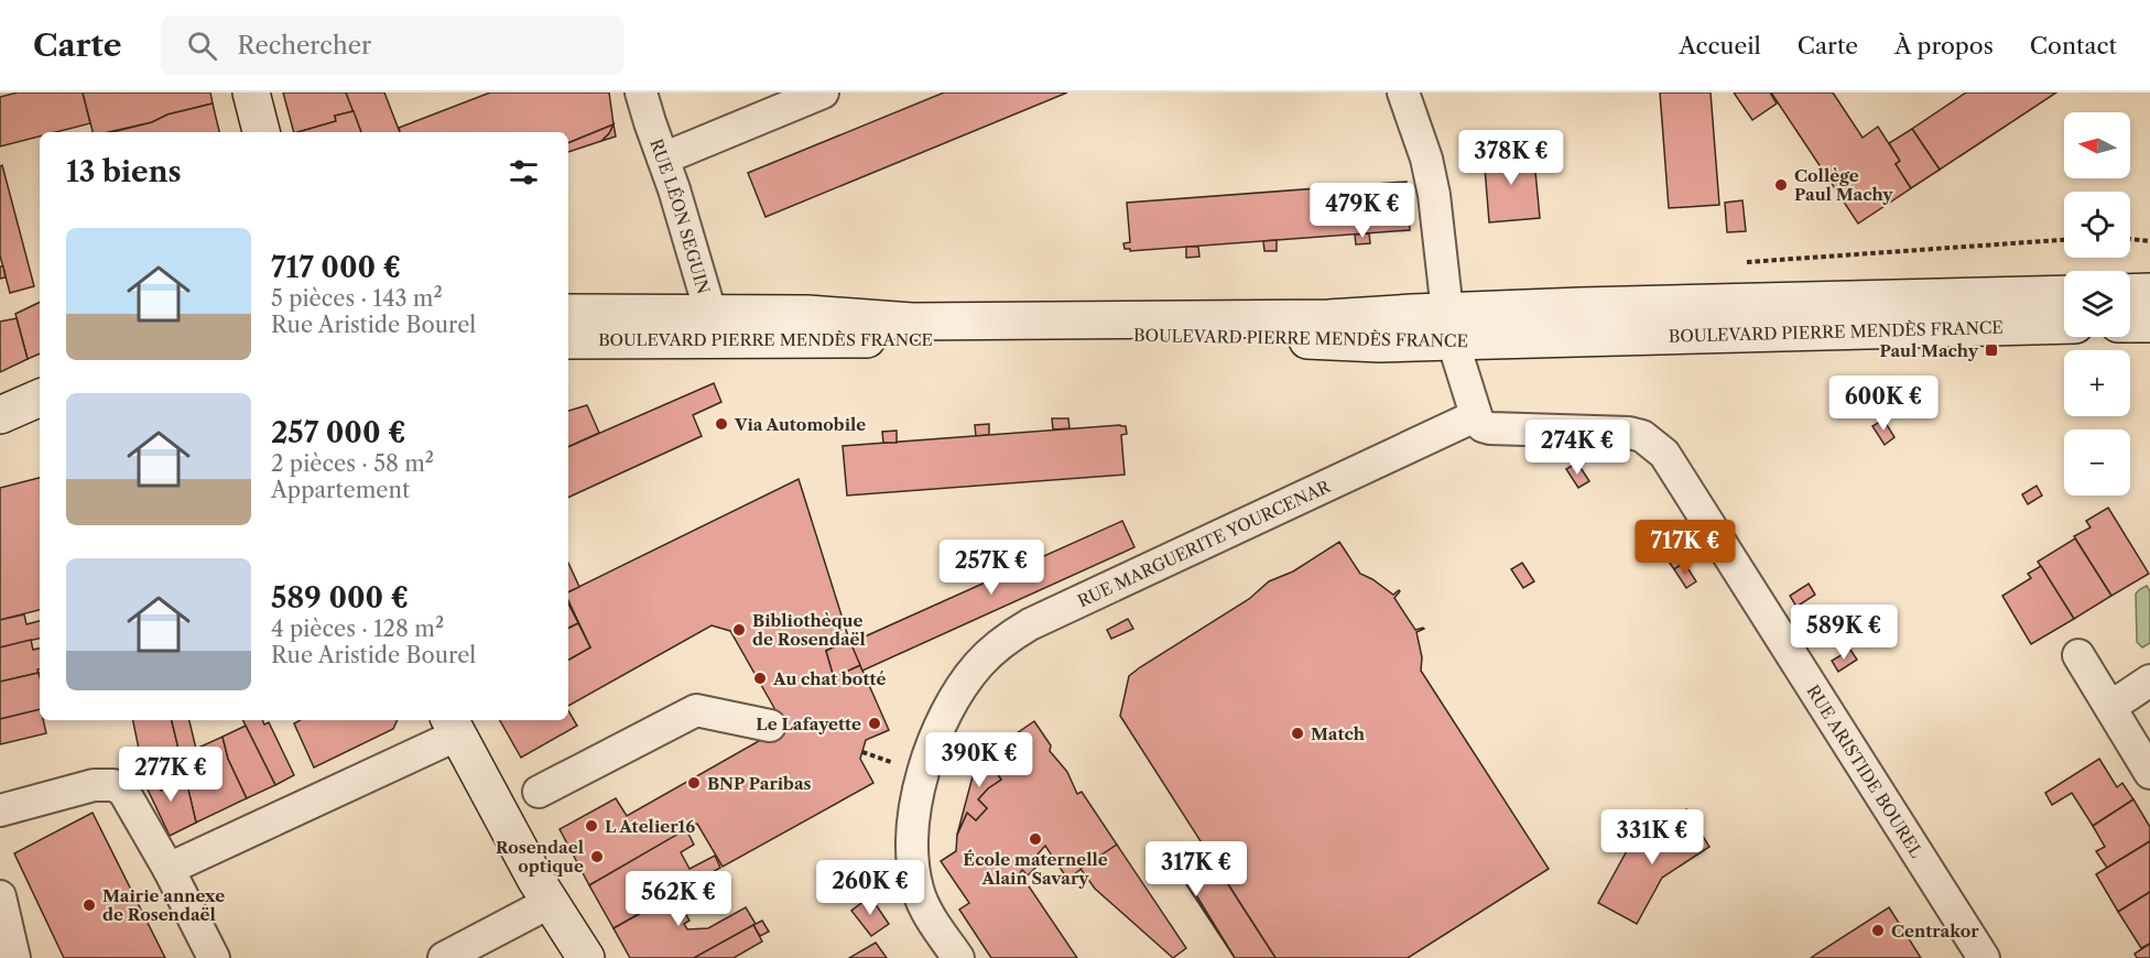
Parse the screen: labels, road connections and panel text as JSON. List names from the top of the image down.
{
  "streets": {
    "main road": ["BOULEVARD PIERRE MENDÈS FRANCE"],
    "street": ["RUE LÉON SEGUIN", "RUE MARGUERITE YOURCENAR", "RUE ARISTIDE BOUREL"]
  },
  "crossings": [
    ["RUE LÉON SEGUIN", "BOULEVARD PIERRE MENDÈS FRANCE"],
    ["RUE MARGUERITE YOURCENAR", "RUE ARISTIDE BOUREL"]
  ],
  "places": {
    "other": [
      "Collège Paul Machy",
      "Via Automobile",
      "Bibliothèque de Rosendaël",
      "Au chat botté",
      "Le Lafayette",
      "Match",
      "BNP Paribas",
      "L Atelier16",
      "École maternelle Alain Savary",
      "Rosendael optique",
      "Mairie annexe de Rosendaël",
      "Centrakor"
    ],
    "transit": ["Paul Machy"]
  },
  "north": "left",
  "page": {
    "header": "Carte",
    "search": "Rechercher",
    "nav": [
      "Accueil",
      "Carte",
      "À propos",
      "Contact"
    ],
    "map_buttons": ["+", "−"],
    "price": [
      "378K €",
      "479K €",
      "600K €",
      "274K €",
      "717K €",
      "257K €",
      "589K €",
      "390K €",
      "277K €",
      "331K €",
      "317K €",
      "260K €",
      "562K €"
    ],
    "heading": "13 biens",
    "list": [
      {
        "name": "717 000 €",
        "note": "5 pièces · 143 m² · Rue Aristide Bourel"
      },
      {
        "name": "257 000 €",
        "note": "2 pièces · 58 m² · Appartement"
      },
      {
        "name": "589 000 €",
        "note": "4 pièces · 128 m² · Rue Aristide Bourel"
      }
    ]
  }
}
